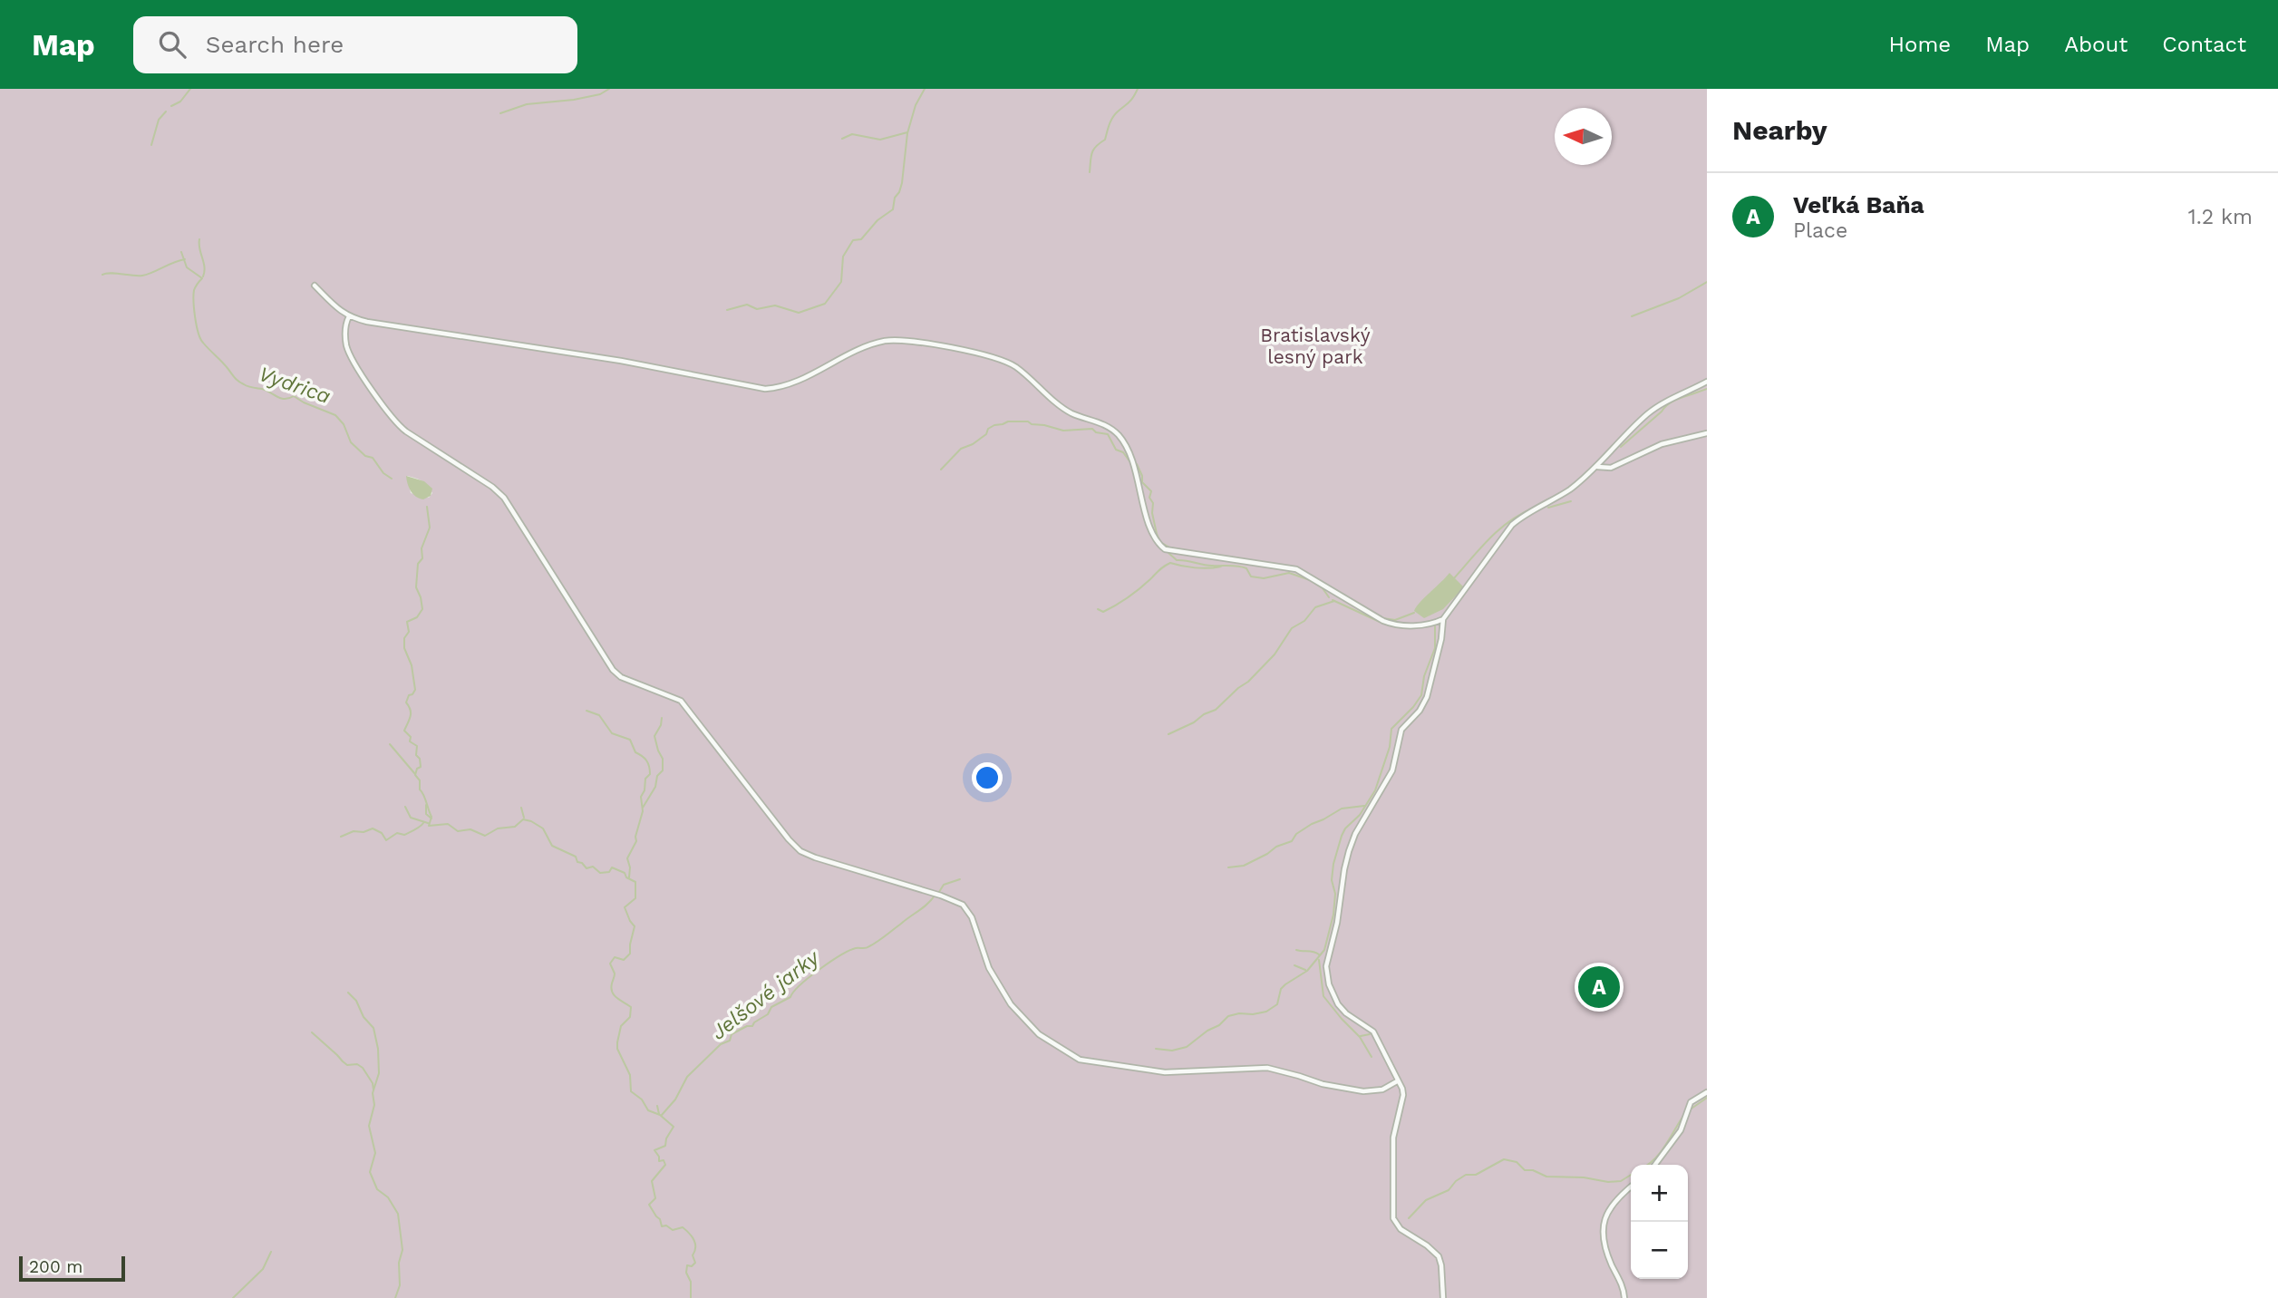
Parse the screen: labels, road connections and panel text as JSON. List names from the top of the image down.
{
  "water": ["Vydrica", "Jelšové jarky"],
  "parks": ["Bratislavský lesný park"],
  "scale_bar": "200 m",
  "north": "left",
  "page": {
    "header": "Map",
    "search": "Search here",
    "nav": [
      "Home",
      "Map",
      "About",
      "Contact"
    ],
    "heading": "Nearby",
    "list": [
      {
        "mark": "A",
        "name": "Veľká Baňa",
        "note": "Place",
        "value": "1.2 km"
      }
    ],
    "pins": "A",
    "map_buttons": ["+", "−"],
    "scale": "200 m"
  }
}
